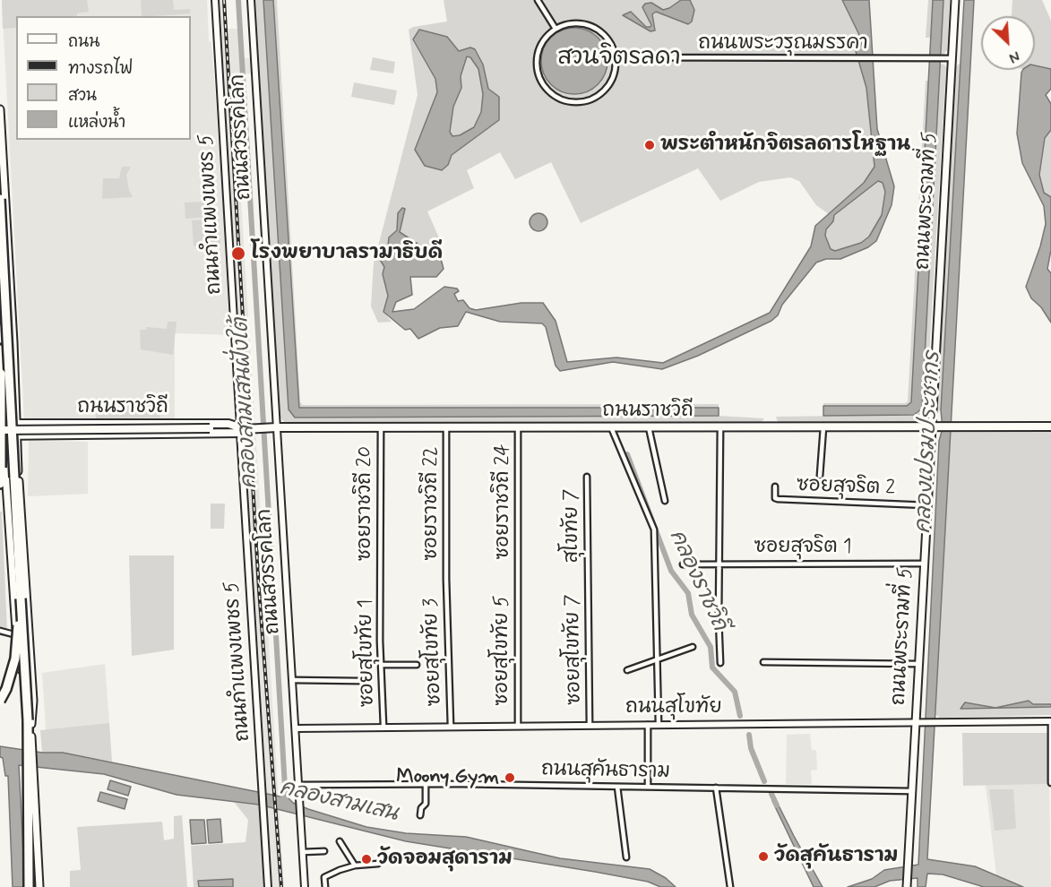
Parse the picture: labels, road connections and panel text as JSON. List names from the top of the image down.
{
  "streets": {
    "main road": ["ถนนพระรามที่ 5", "ถนนราชวิถี"],
    "street": [
      "ถนนพระวรุณมรรคา",
      "ถนนสวรรคโลก",
      "ถนนกำแพงเพชร 5",
      "ซอยสุจริต 2",
      "ซอยราชวิถี 24",
      "ซอยราชวิถี 20",
      "ซอยราชวิถี 22",
      "สุโขทัย 7",
      "ซอยสุจริต 1",
      "ซอยสุโขทัย 7",
      "ซอยสุโขทัย 5",
      "ซอยสุโขทัย 3",
      "ซอยสุโขทัย 1",
      "ถนนสุโขทัย",
      "ถนนสุคันธาราม"
    ]
  },
  "crossings": [
    ["ถนนพระวรุณมรรคา", "ถนนพระรามที่ 5"],
    ["ถนนสวรรคโลก", "ถนนราชวิถี"],
    ["ถนนสวรรคโลก", "ถนนสุโขทัย"],
    ["ถนนสวรรคโลก", "ถนนสุคันธาราม"],
    ["ถนนพระรามที่ 5", "ถนนราชวิถี"],
    ["ถนนพระรามที่ 5", "ซอยสุจริต 2"],
    ["ถนนพระรามที่ 5", "ซอยสุจริต 1"],
    ["ถนนพระรามที่ 5", "ถนนสุโขทัย"],
    ["ถนนพระรามที่ 5", "ถนนสุคันธาราม"],
    ["ถนนกำแพงเพชร 5", "ถนนราชวิถี"],
    ["ถนนราชวิถี", "ซอยราชวิถี 24"],
    ["ถนนราชวิถี", "ซอยราชวิถี 20"],
    ["ถนนราชวิถี", "ซอยราชวิถี 22"],
    ["ซอยราชวิถี 24", "ซอยสุโขทัย 5"],
    ["ซอยราชวิถี 20", "ซอยสุโขทัย 1"],
    ["ซอยราชวิถี 22", "ซอยสุโขทัย 3"],
    ["สุโขทัย 7", "ซอยสุโขทัย 7"],
    ["ซอยสุโขทัย 7", "ถนนสุโขทัย"],
    ["ซอยสุโขทัย 5", "ถนนสุโขทัย"],
    ["ซอยสุโขทัย 3", "ถนนสุโขทัย"],
    ["ซอยสุโขทัย 1", "ถนนสุโขทัย"]
  ],
  "districts": ["สวนจิตรลดา"],
  "water": [
    "คลองสามเสนฝั่งใต้",
    "คลองเปรมประชากร",
    "คลองราชวิถี",
    "คลองสามเสน"
  ],
  "places": [
    "พระตำหนักจิตรลดารโหฐาน",
    "โรงพยาบาลรามาธิบดี",
    "Moony Gym",
    "วัดสุคันธาราม",
    "วัดจอมสุดาราม"
  ],
  "legend": [
    "ถนน",
    "ทางรถไฟ",
    "สวน",
    "แหล่งน้ำ"
  ],
  "north": "bottom right"
}
